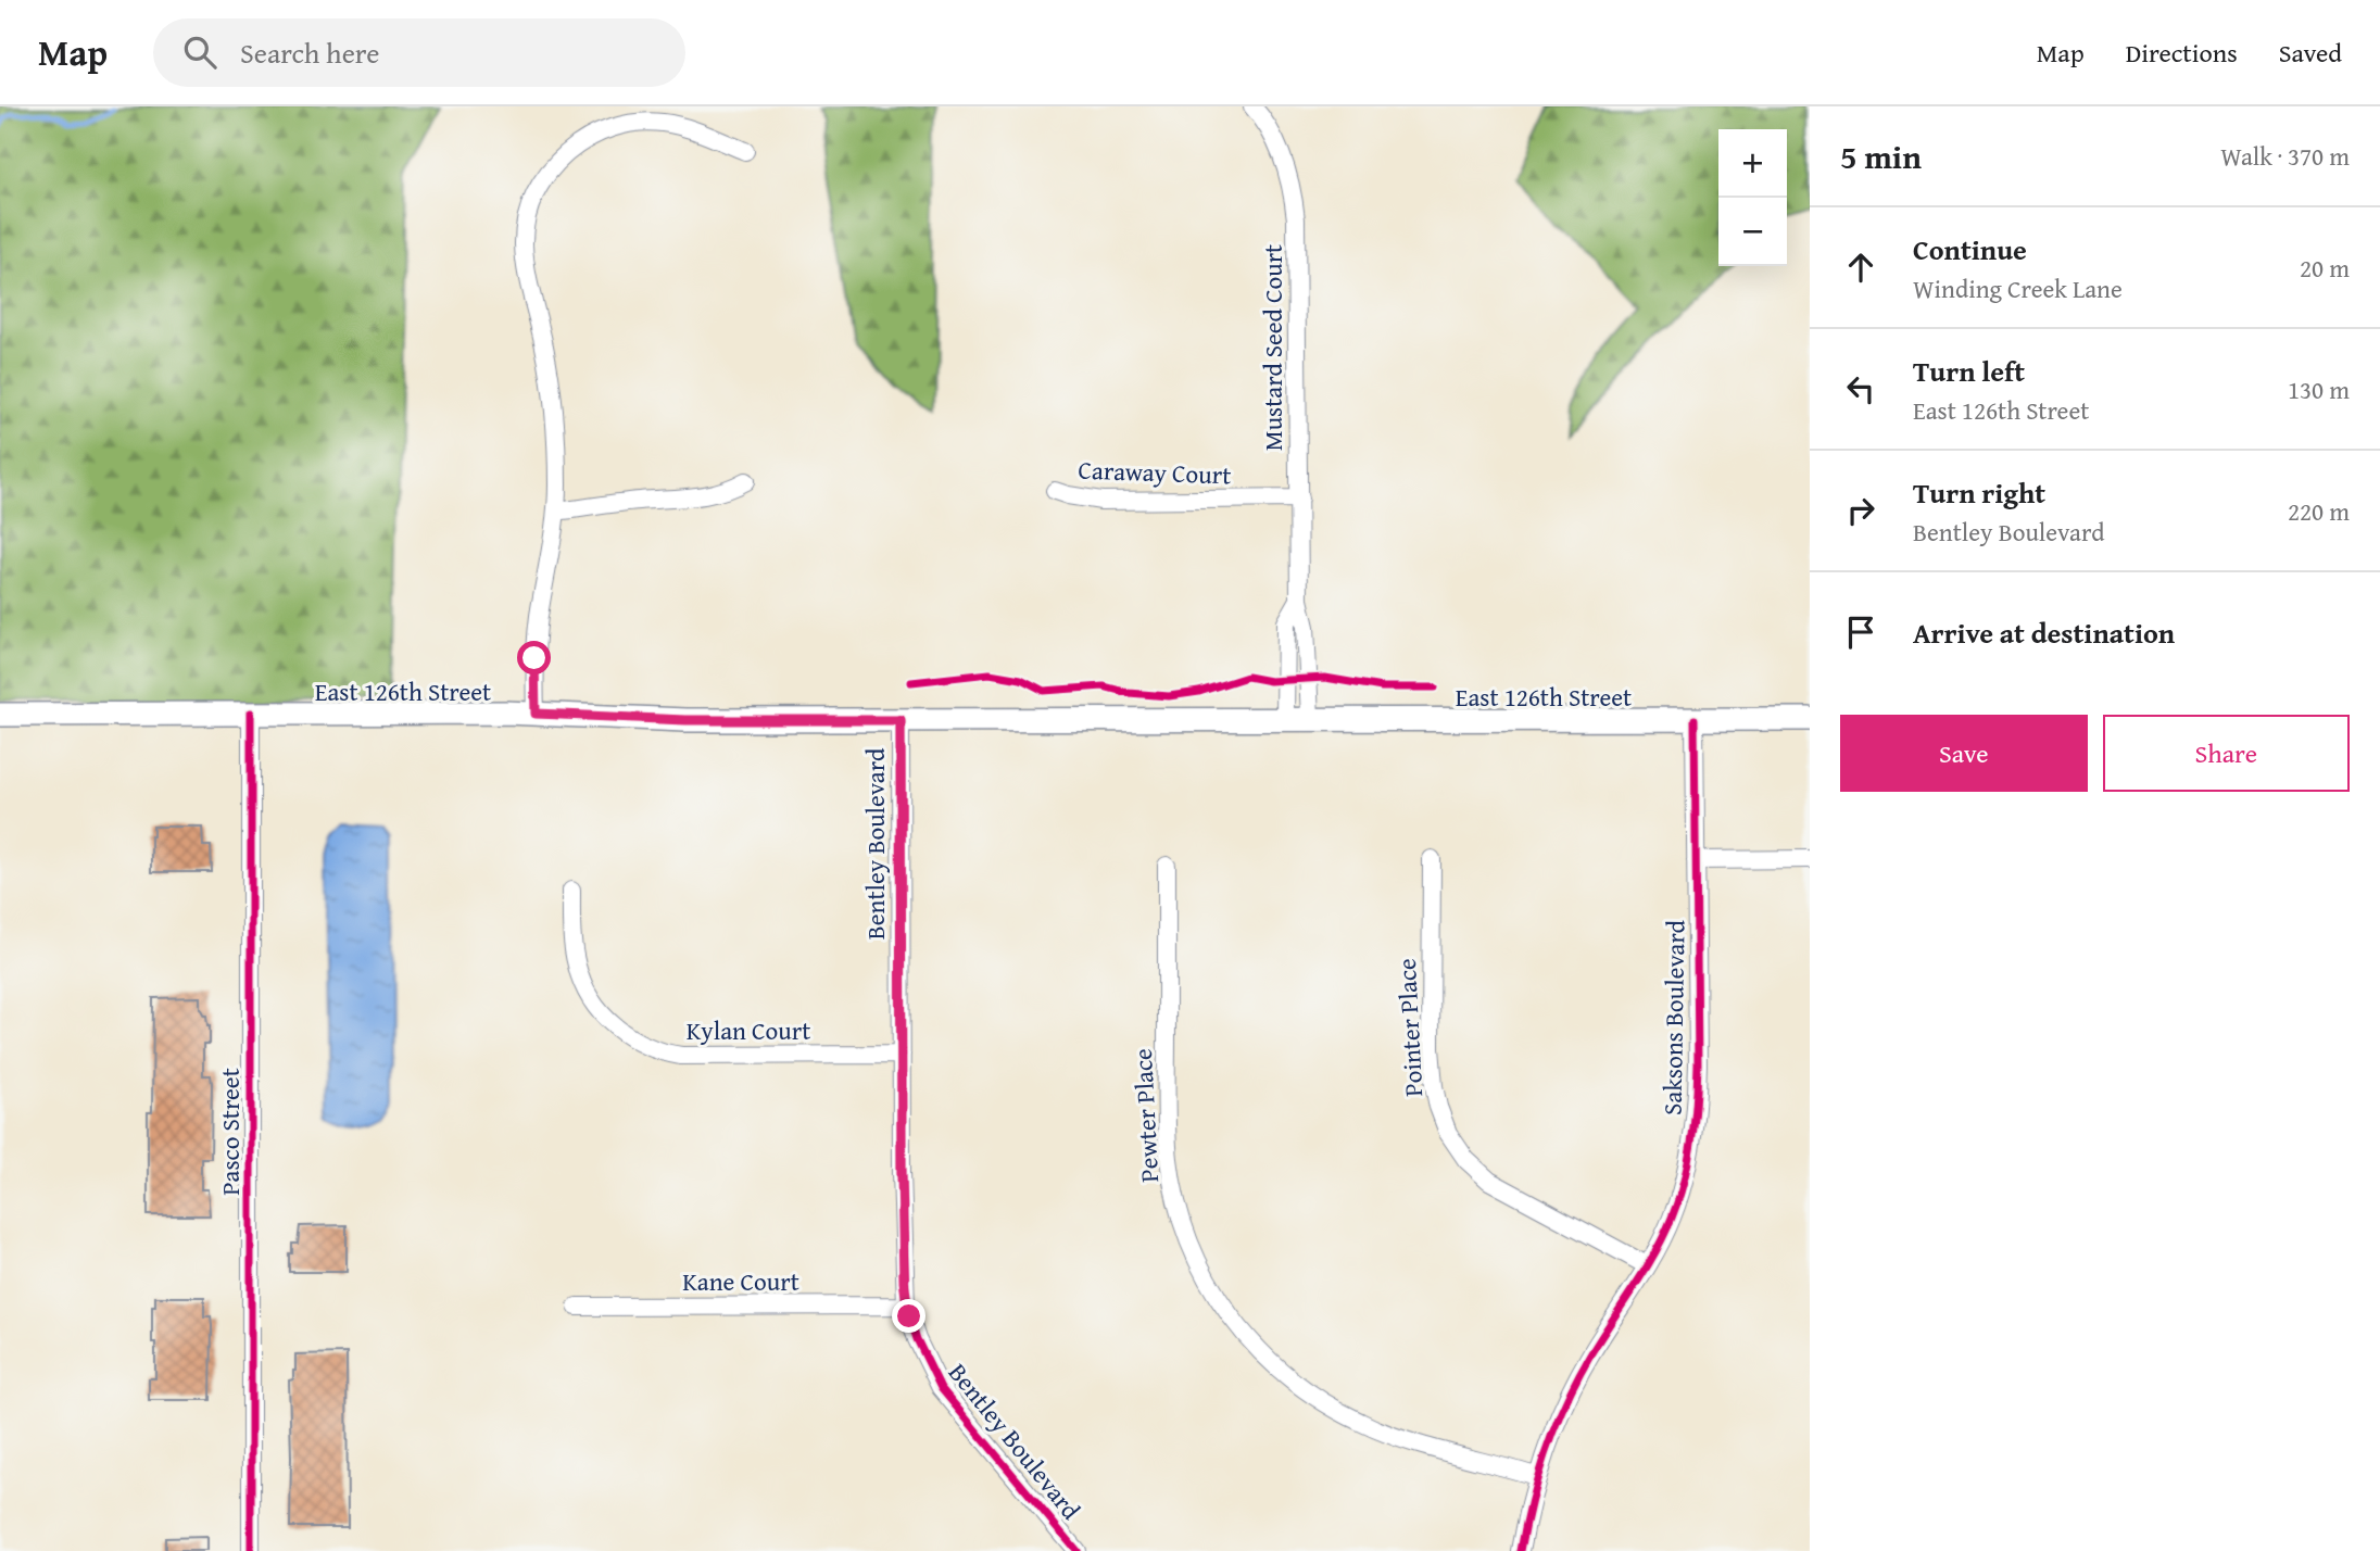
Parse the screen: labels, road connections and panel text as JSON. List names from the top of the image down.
{
  "streets": {
    "main road": ["East 126th Street"],
    "street": [
      "Mustard Seed Court",
      "Caraway Court",
      "Bentley Boulevard",
      "Saksons Boulevard",
      "Pointer Place",
      "Kylan Court",
      "Pewter Place",
      "Pasco Street",
      "Kane Court"
    ]
  },
  "crossings": [
    ["Mustard Seed Court", "Caraway Court"],
    ["Mustard Seed Court", "East 126th Street"],
    ["East 126th Street", "Bentley Boulevard"],
    ["East 126th Street", "Saksons Boulevard"],
    ["East 126th Street", "Pasco Street"],
    ["Bentley Boulevard", "Kylan Court"],
    ["Bentley Boulevard", "Kane Court"],
    ["Saksons Boulevard", "Pointer Place"],
    ["Saksons Boulevard", "Pewter Place"]
  ],
  "page": {
    "header": "Map",
    "search": "Search here",
    "nav": ["Map", "Directions", "Saved"],
    "heading": ["5 min", "Walk · 370 m"],
    "map_buttons": ["+", "−"],
    "list": [
      ["Continue", "Winding Creek Lane", "20 m"],
      ["Turn left", "East 126th Street", "130 m"],
      ["Turn right", "Bentley Boulevard", "220 m"],
      "Arrive at destination"
    ],
    "buttons": ["Save", "Share"]
  }
}
